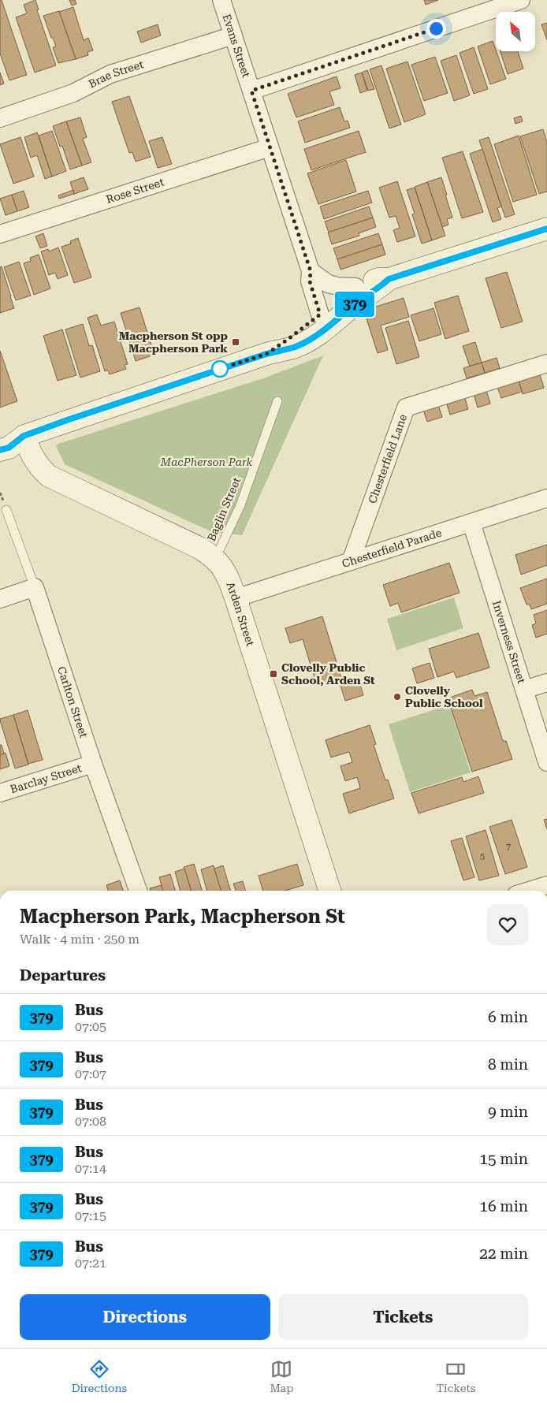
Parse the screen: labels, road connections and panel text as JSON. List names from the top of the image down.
{
  "streets": {
    "main road": ["Arden Street"],
    "street": [
      "Evans Street",
      "Brae Street",
      "Rose Street",
      "Chesterfield Lane",
      "Chesterfield Parade",
      "Inverness Street",
      "Carlton Street",
      "Barclay Street"
    ],
    "lane": ["Baglin Street"]
  },
  "crossings": [
    ["Evans Street", "Brae Street"],
    ["Evans Street", "Rose Street"],
    ["Chesterfield Lane", "Chesterfield Parade"],
    ["Baglin Street", "Arden Street"],
    ["Chesterfield Parade", "Arden Street"],
    ["Chesterfield Parade", "Inverness Street"],
    ["Carlton Street", "Barclay Street"]
  ],
  "parks": ["MacPherson Park"],
  "places": {
    "transit": ["Macpherson St opp Macpherson Park", "Clovelly Public School, Arden St"],
    "other": ["Clovelly Public School"]
  },
  "lines": ["bus line 379"],
  "house_numbers": ["7", "5"],
  "north": "top left",
  "page": {
    "on_map": "379",
    "heading": [
      ["Macpherson Park, Macpherson St", "Walk · 4 min · 250 m"],
      "Departures"
    ],
    "list": [
      {
        "mark": "379",
        "name": "Bus",
        "note": "07:05",
        "value": "6 min"
      },
      {
        "mark": "379",
        "name": "Bus",
        "note": "07:07",
        "value": "8 min"
      },
      {
        "mark": "379",
        "name": "Bus",
        "note": "07:08",
        "value": "9 min"
      },
      {
        "mark": "379",
        "name": "Bus",
        "note": "07:14",
        "value": "15 min"
      },
      {
        "mark": "379",
        "name": "Bus",
        "note": "07:15",
        "value": "16 min"
      },
      {
        "mark": "379",
        "name": "Bus",
        "note": "07:21",
        "value": "22 min"
      }
    ],
    "buttons": ["Directions", "Tickets"],
    "tabs": ["Directions", "Map", "Tickets"]
  }
}
